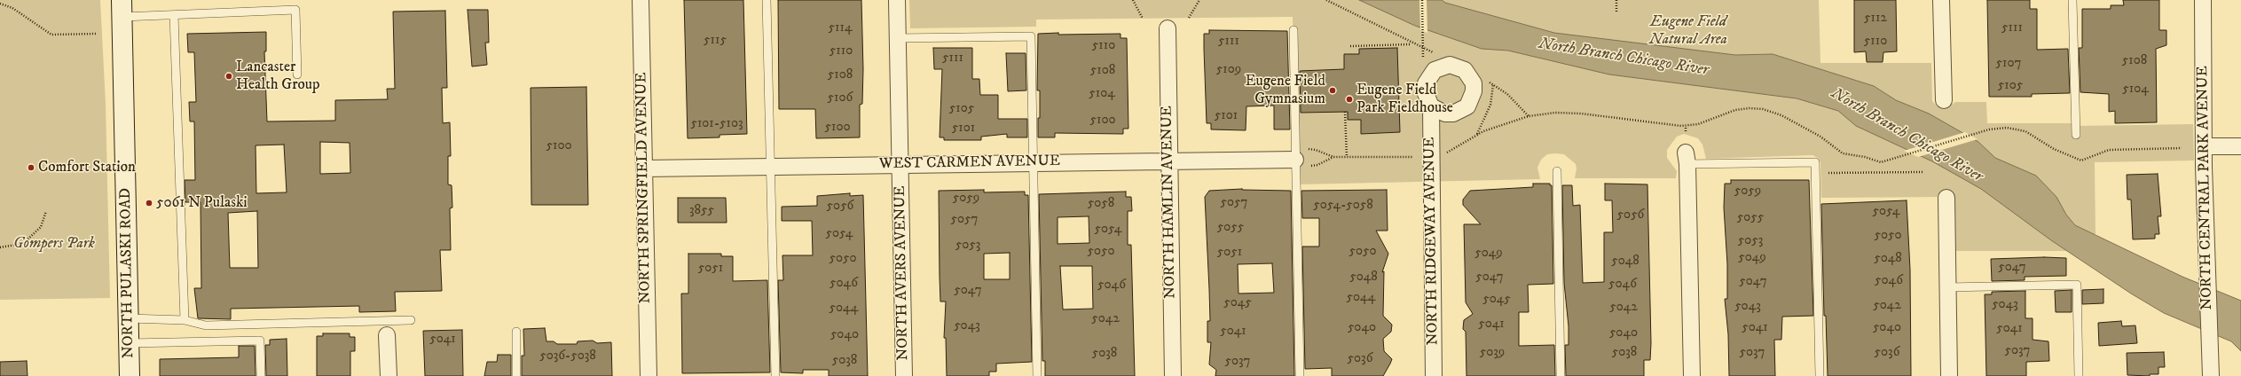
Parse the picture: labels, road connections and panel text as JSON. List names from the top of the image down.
{
  "streets": {
    "main road": ["NORTH PULASKI ROAD"],
    "street": [
      "WEST CARMEN AVENUE",
      "NORTH SPRINGFIELD AVENUE",
      "NORTH CENTRAL PARK AVENUE",
      "NORTH HAMLIN AVENUE",
      "NORTH RIDGEWAY AVENUE",
      "NORTH AVERS AVENUE"
    ]
  },
  "crossings": [
    ["WEST CARMEN AVENUE", "NORTH SPRINGFIELD AVENUE"],
    ["WEST CARMEN AVENUE", "NORTH HAMLIN AVENUE"],
    ["WEST CARMEN AVENUE", "NORTH AVERS AVENUE"]
  ],
  "water": ["North Branch Chicago River"],
  "parks": ["Eugene Field Natural Area", "Gompers Park"],
  "places": [
    "Lancaster Health Group",
    "Eugene Field Gymnasium",
    "Eugene Field Park Fieldhouse",
    "Comfort Station",
    "5061 N Pulaski"
  ],
  "house_numbers": [
    "5112",
    "5114",
    "5111",
    "5115",
    "5111",
    "5110",
    "5110",
    "5110",
    "5111",
    "5108",
    "5107",
    "5109",
    "5108",
    "5108",
    "5105",
    "5104",
    "5104",
    "5106",
    "5105",
    "5101",
    "5100",
    "5101-5103",
    "5100",
    "5101",
    "5100",
    "5059",
    "5059",
    "5057",
    "5058",
    "5054-5058",
    "5056",
    "3855",
    "5054",
    "5056",
    "5055",
    "5057",
    "5055",
    "5054",
    "5054",
    "5050",
    "5053",
    "5053",
    "5050",
    "5050",
    "5051",
    "5049",
    "5049",
    "5050",
    "5048",
    "5048",
    "5047",
    "5051",
    "5048",
    "5047",
    "5046",
    "5047",
    "5046",
    "5046",
    "5046",
    "5047",
    "5044",
    "5045",
    "5045",
    "5043",
    "5042",
    "5043",
    "5042",
    "5044",
    "5042",
    "5041",
    "5043",
    "5040",
    "5041",
    "5040",
    "5041",
    "5041",
    "5040",
    "5040",
    "5041",
    "5037",
    "5039",
    "5038",
    "5037",
    "5036",
    "5038",
    "5036-5038",
    "5036",
    "5038",
    "5037"
  ]
}
